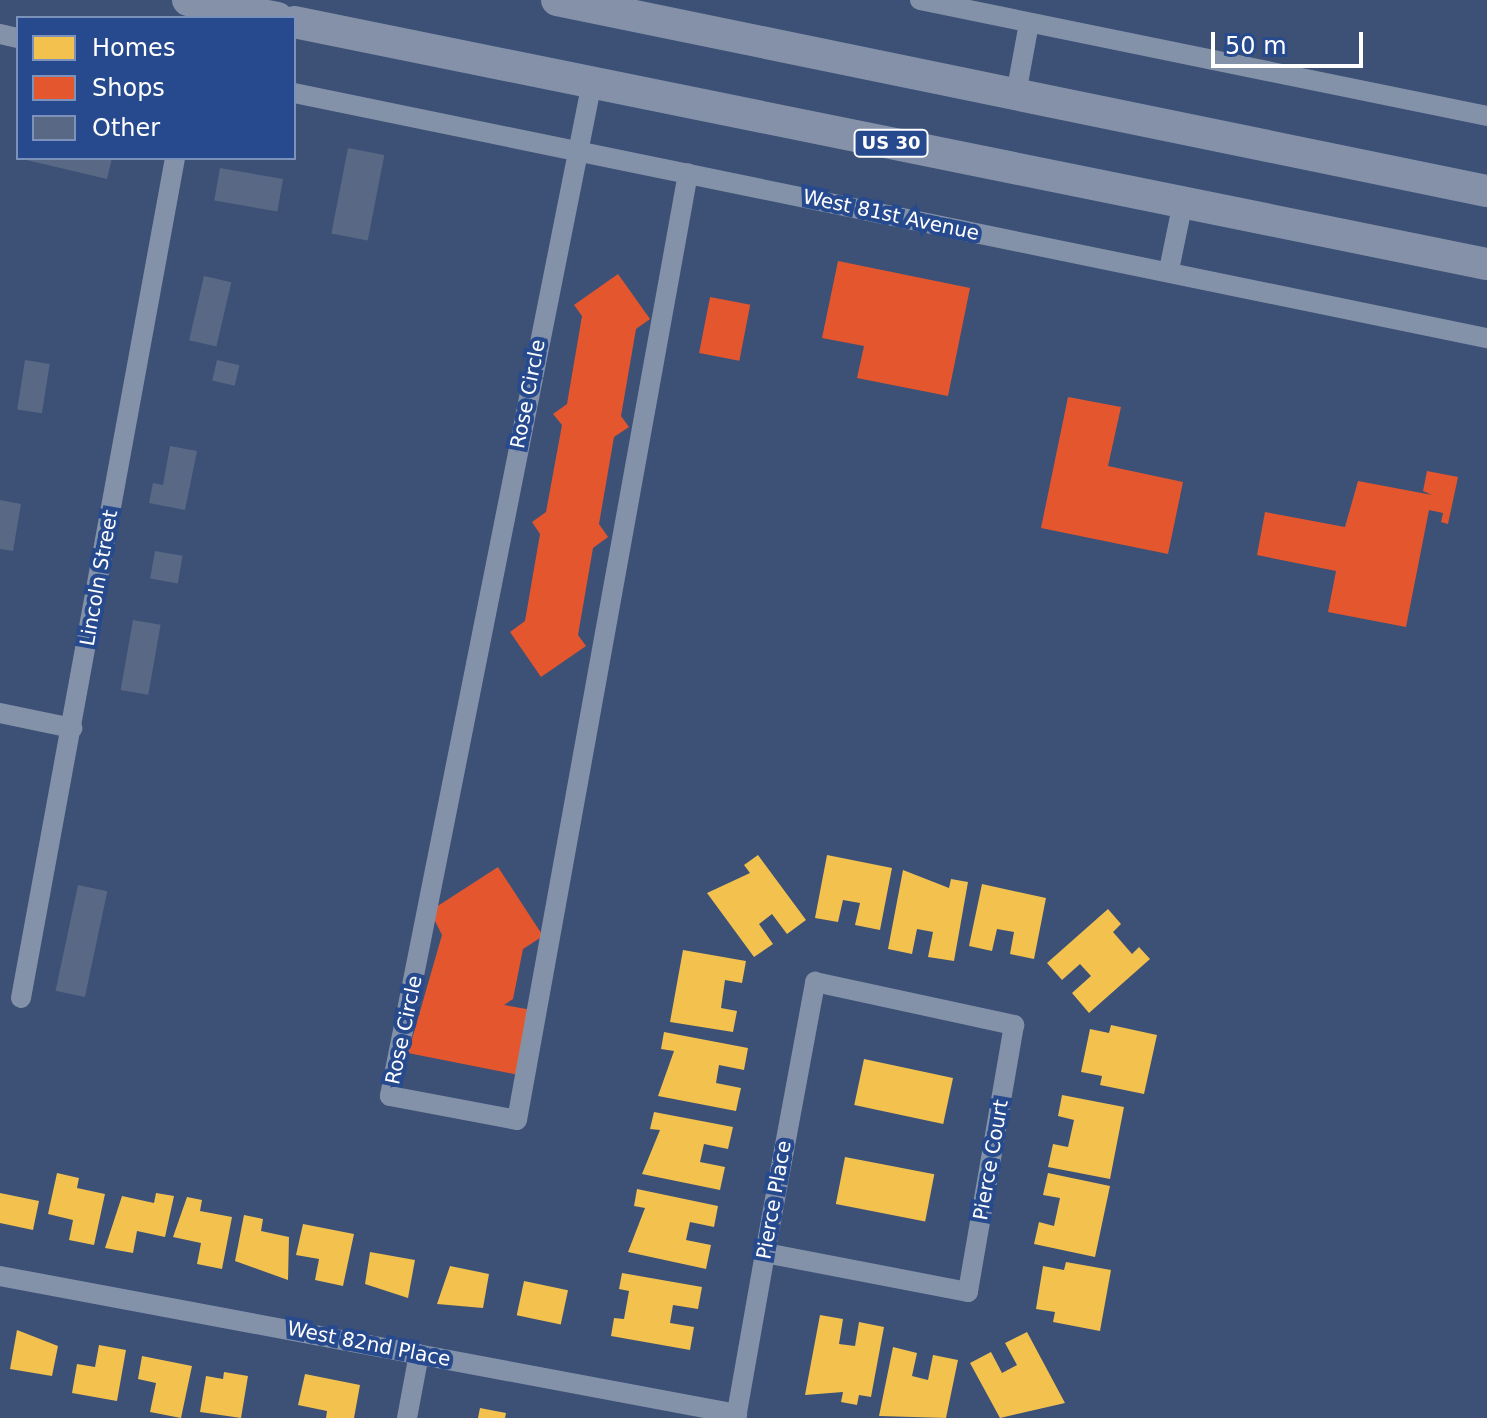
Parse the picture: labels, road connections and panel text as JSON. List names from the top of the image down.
{
  "streets": {
    "main road": ["US 30"],
    "street": [
      "West 81st Avenue",
      "Rose Circle",
      "Lincoln Street",
      "Pierce Court",
      "Pierce Place",
      "West 82nd Place"
    ]
  },
  "crossings": [
    ["US 30", "Rose Circle"],
    ["West 81st Avenue", "Rose Circle"],
    ["Pierce Court", "Pierce Place"],
    ["Pierce Place", "West 82nd Place"]
  ],
  "legend": ["Homes", "Shops", "Other"],
  "scale_bar": "50 m"
}
